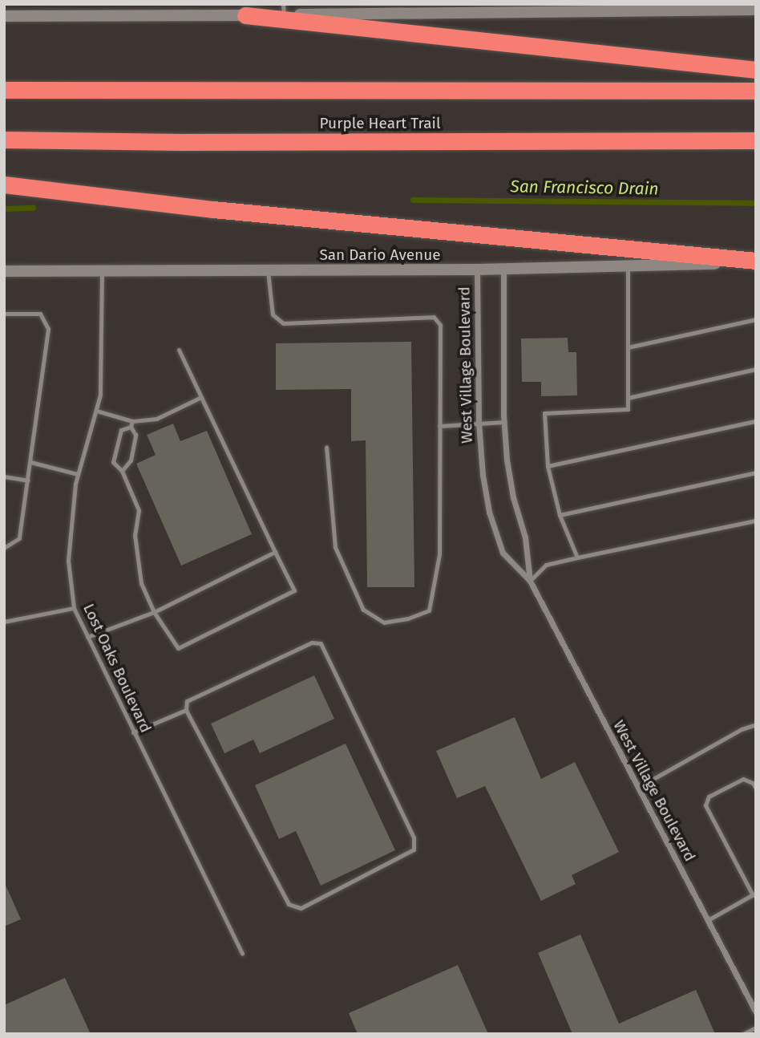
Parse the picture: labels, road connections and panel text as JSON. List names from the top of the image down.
{
  "streets": {
    "highway": ["Purple Heart Trail"],
    "main road": ["San Dario Avenue"],
    "street": ["West Village Boulevard"],
    "lane": ["Lost Oaks Boulevard"]
  },
  "crossings": [
    ["San Dario Avenue", "West Village Boulevard"],
    ["San Dario Avenue", "Lost Oaks Boulevard"]
  ],
  "water": ["San Francisco Drain"]
}
